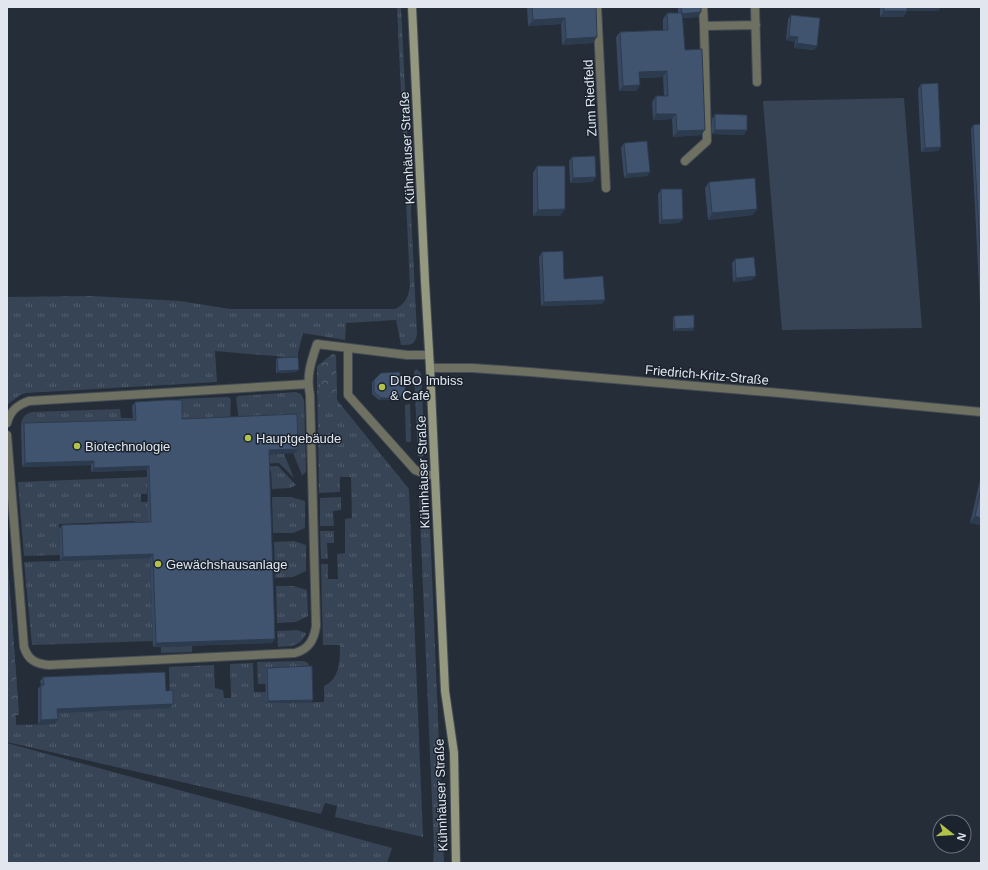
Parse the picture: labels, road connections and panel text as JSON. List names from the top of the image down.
{
  "streets": {
    "street": ["Zum Riedfeld", "Kühnhäuser Straße", "Friedrich-Kritz-Straße"]
  },
  "crossings": [
    ["Kühnhäuser Straße", "Friedrich-Kritz-Straße"]
  ],
  "places": [
    "DIBO Imbiss & Café",
    "Hauptgebäude",
    "Biotechnologie",
    "Gewächshausanlage"
  ],
  "north": "right"
}
